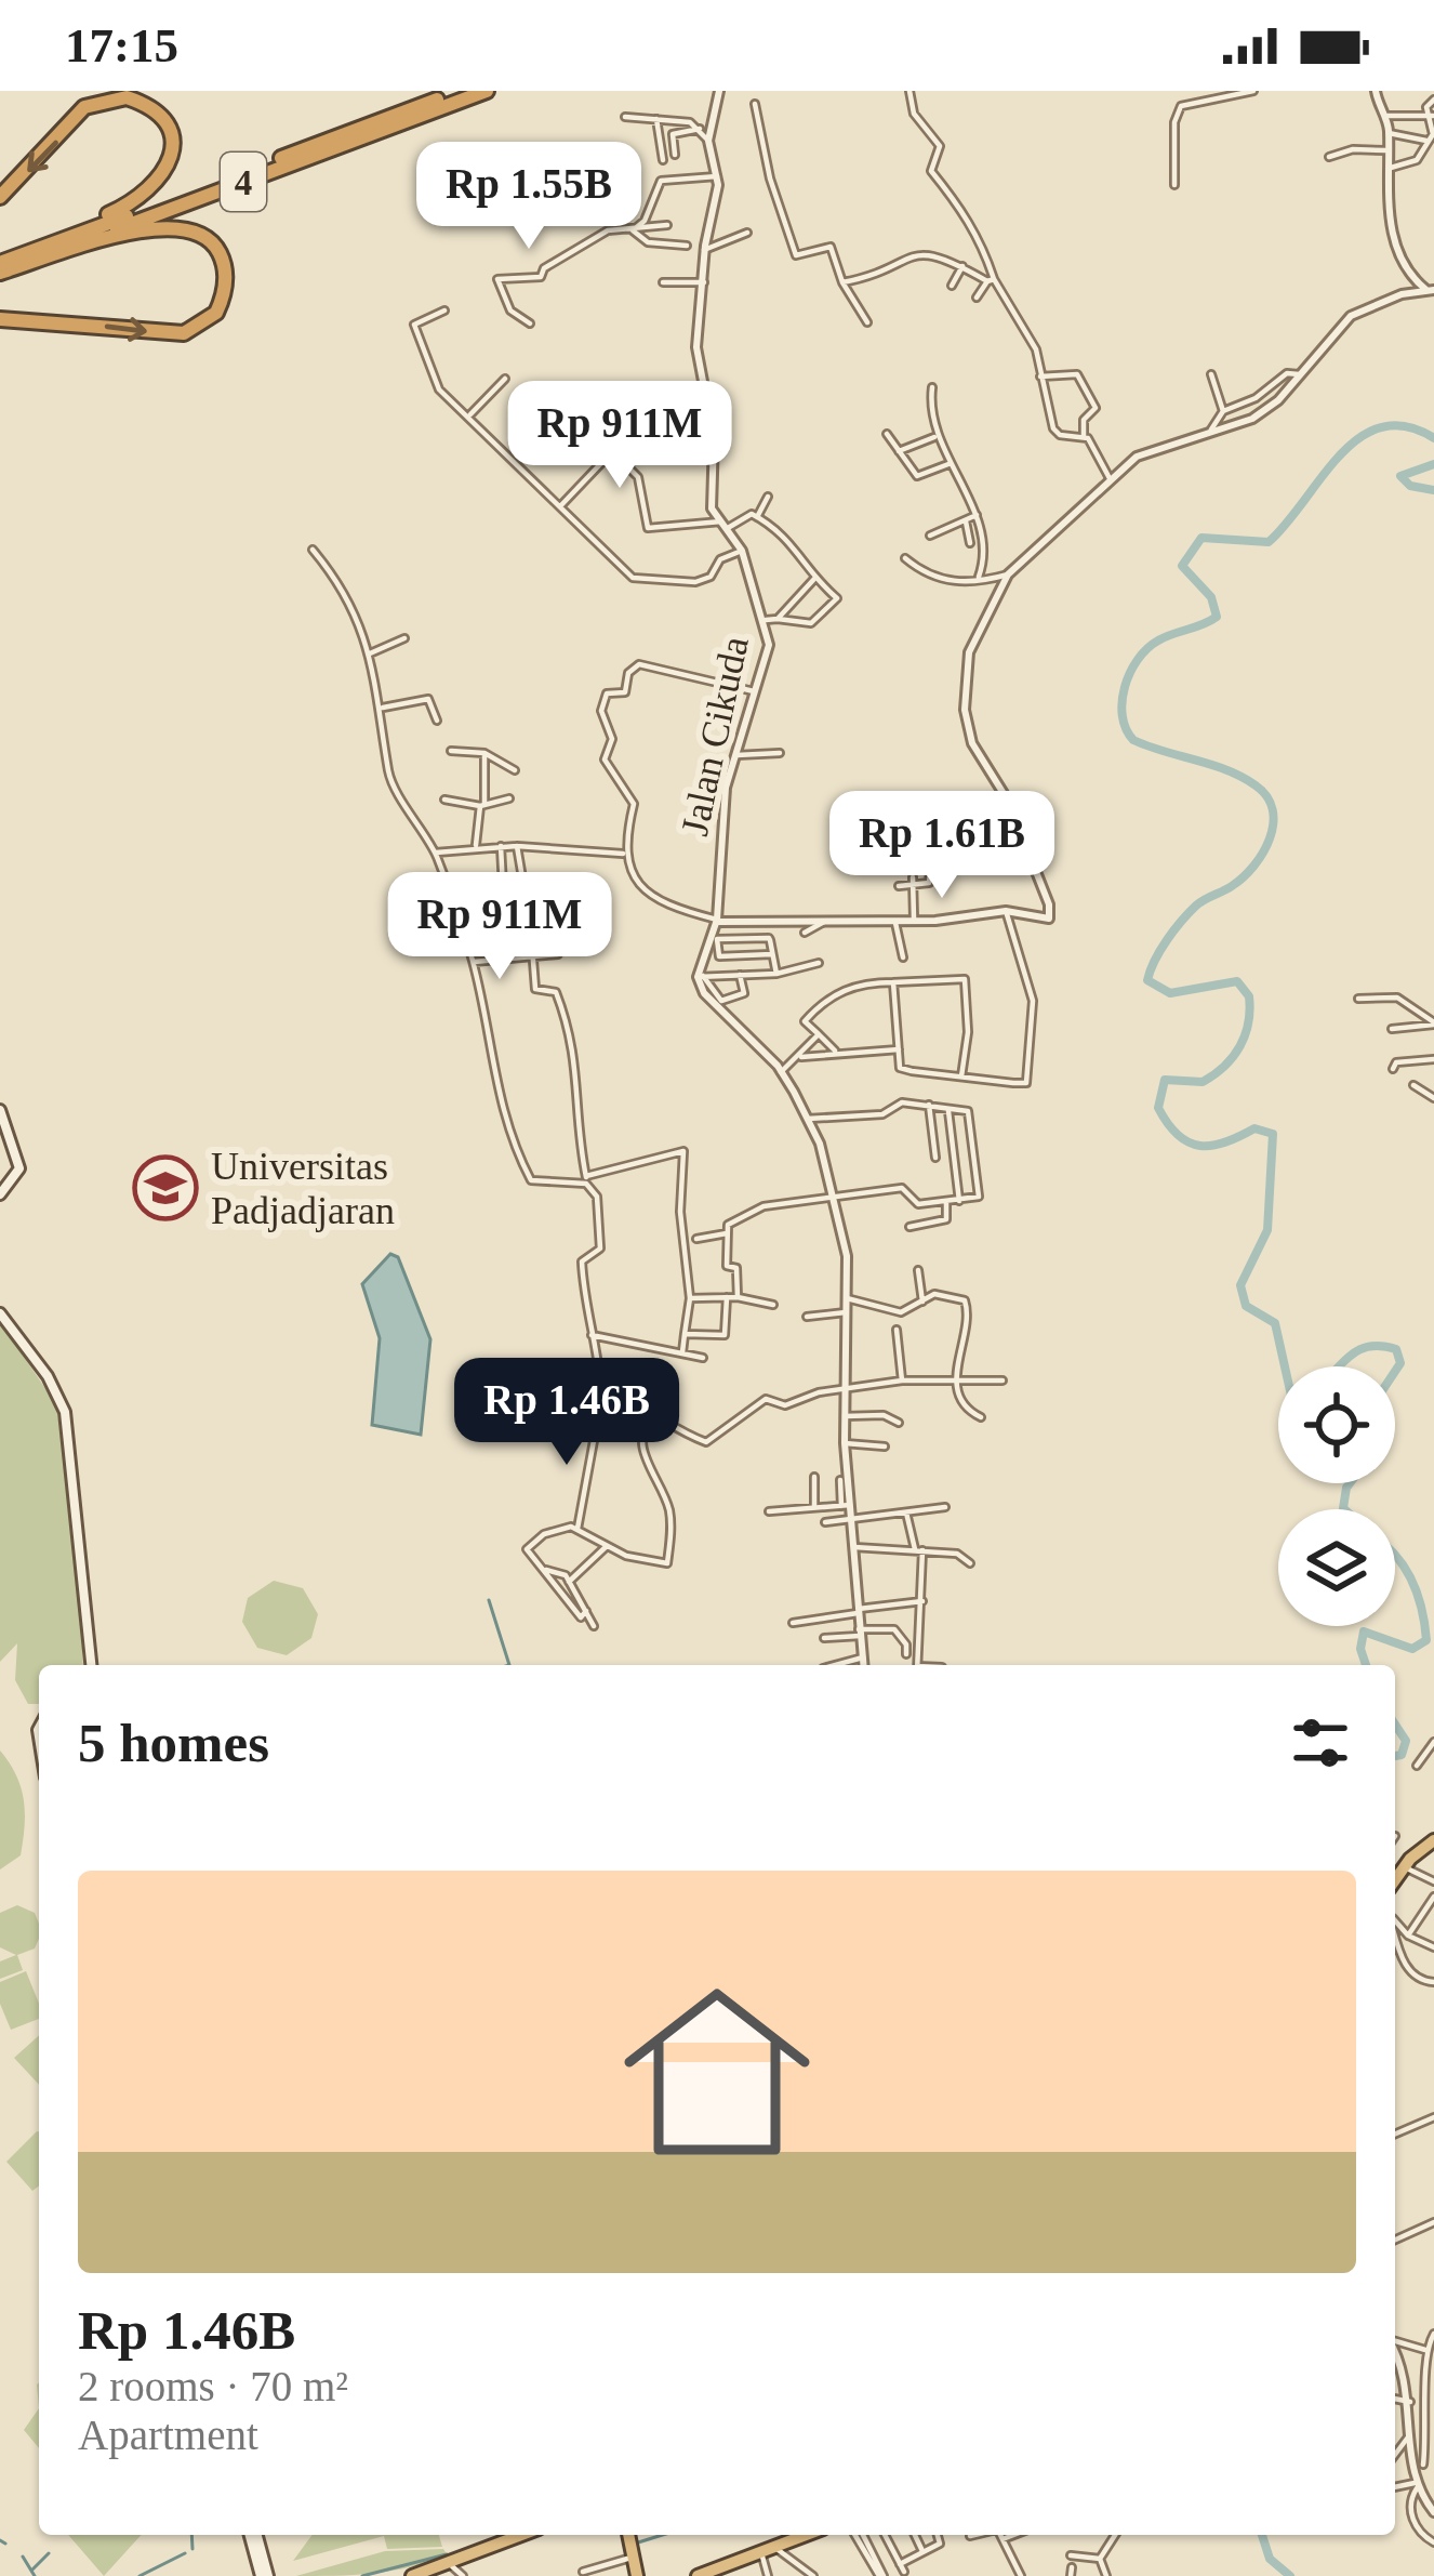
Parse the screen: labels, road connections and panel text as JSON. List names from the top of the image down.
{
  "streets": {
    "highway": ["4"],
    "street": ["Jalan Cikuda"]
  },
  "places": {
    "school or university": ["Universitas Padjadjaran"]
  },
  "page": {
    "status": "17:15",
    "price": [
      "Rp 1.55B",
      "Rp 911M",
      "Rp 1.61B",
      "Rp 911M",
      "Rp 1.46B"
    ],
    "heading": "5 homes",
    "list": [
      {
        "name": "Rp 1.46B",
        "note": "2 rooms · 70 m² · Apartment"
      }
    ]
  }
}
